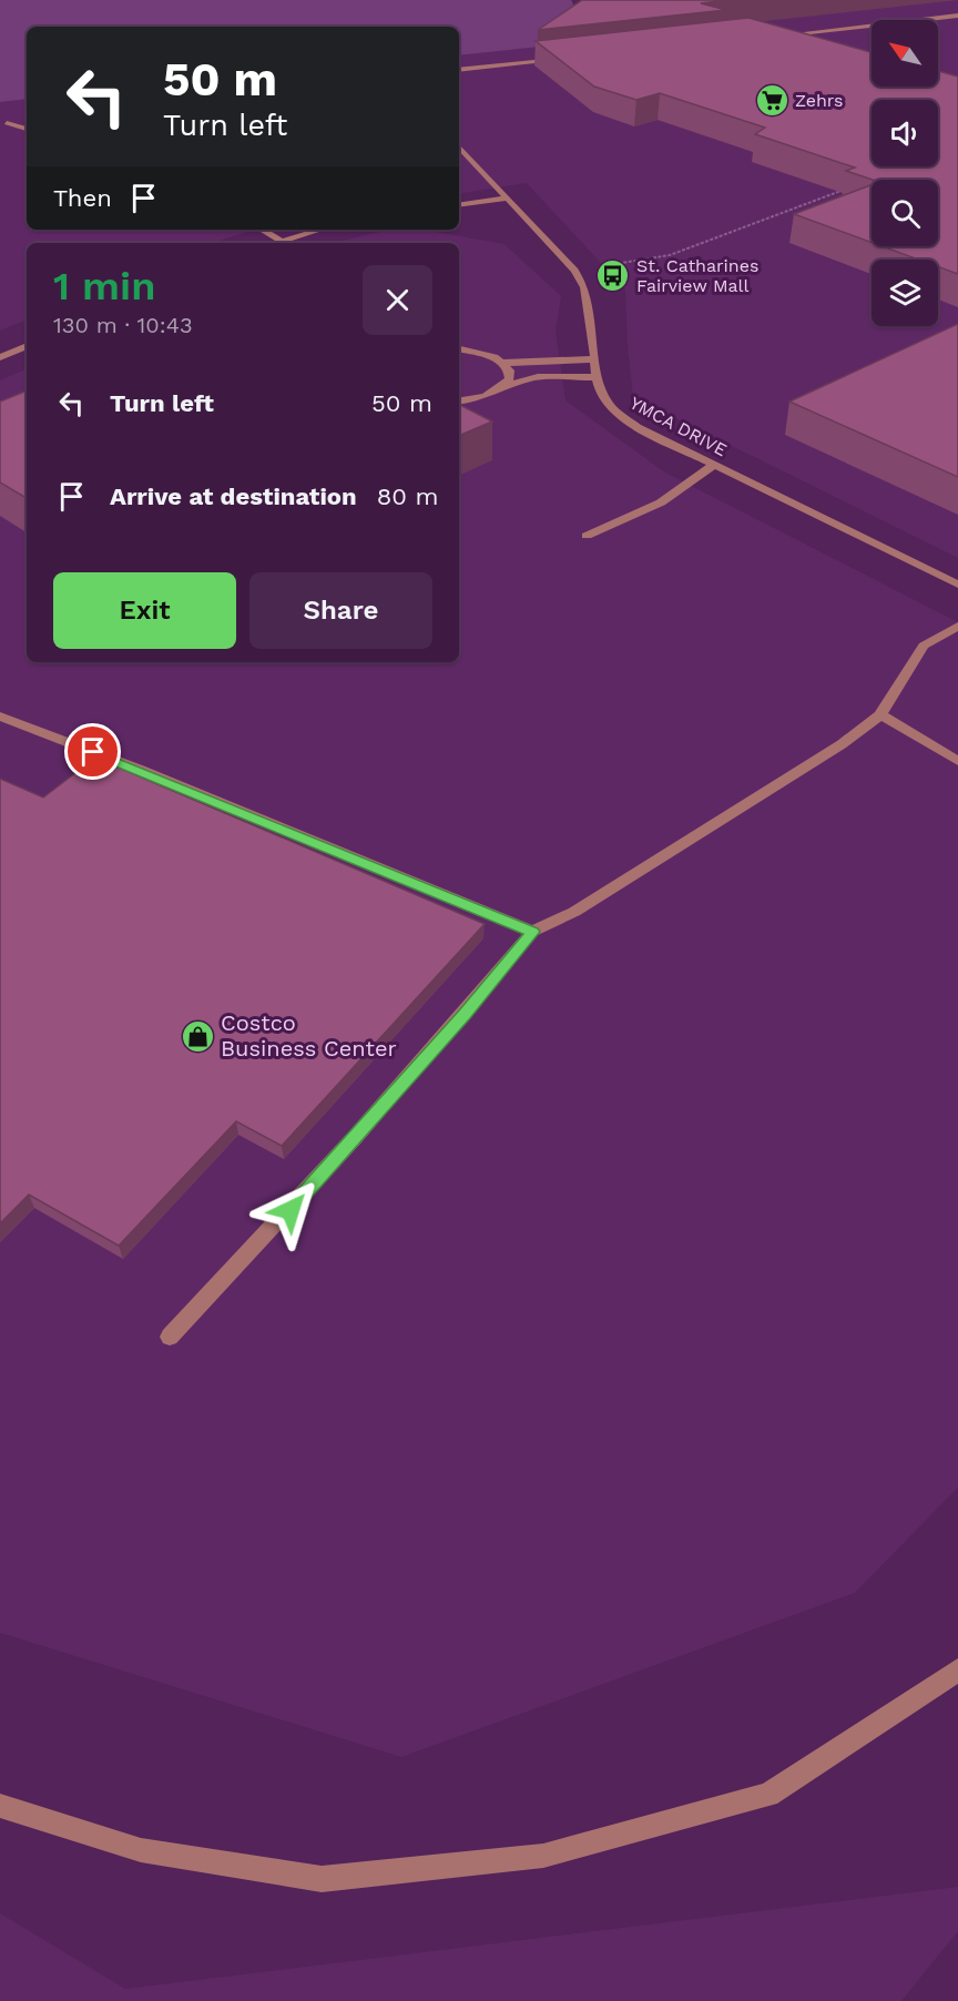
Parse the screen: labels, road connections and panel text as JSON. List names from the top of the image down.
{
  "streets": {
    "street": ["YMCA DRIVE"]
  },
  "places": {
    "supermarket": ["Zehrs"],
    "bus stop": ["St. Catharines Fairview Mall"],
    "shop": ["Costco Business Center"]
  },
  "north": "top left",
  "page": {
    "turn": ["50 m", "Turn left"],
    "then": "Then",
    "heading": ["1 min", "130 m · 10:43"],
    "list": [
      {
        "name": "Turn left",
        "value": "50 m"
      },
      {
        "name": "Arrive at destination",
        "value": "80 m"
      }
    ],
    "buttons": ["Exit", "Share"]
  }
}
